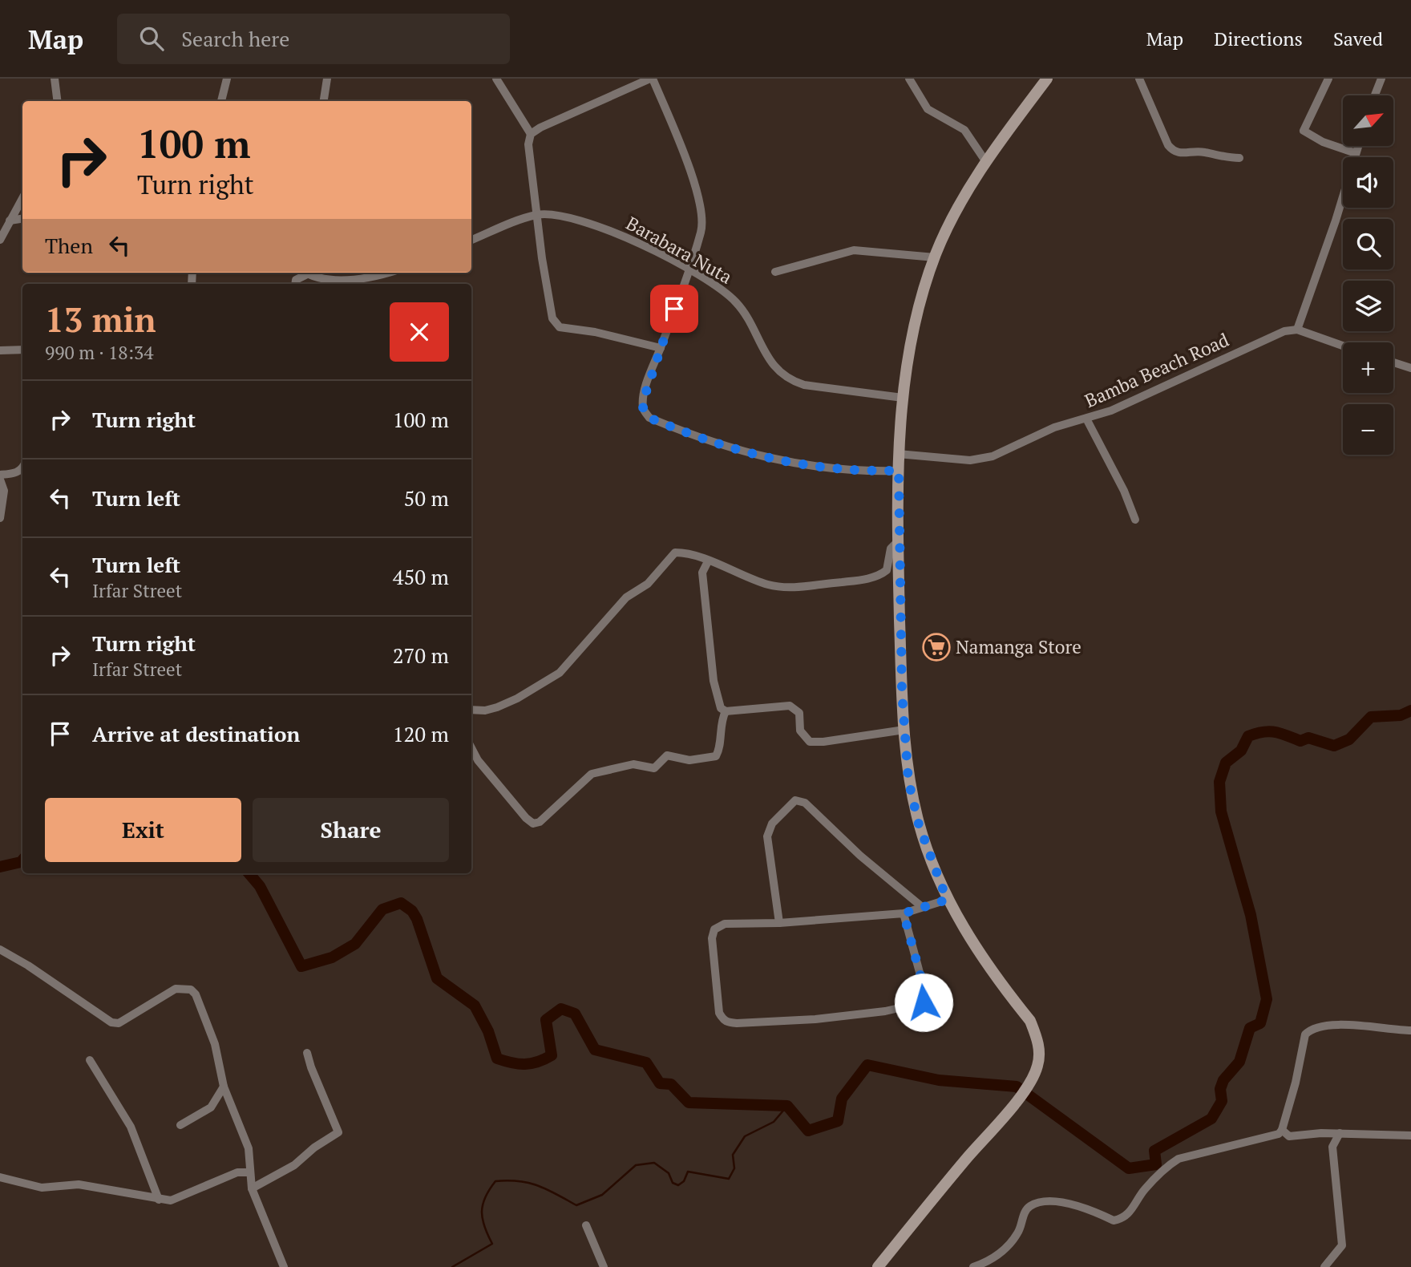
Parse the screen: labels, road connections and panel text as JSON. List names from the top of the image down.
{
  "streets": {
    "street": ["Barabara Nuta", "Bamba Beach Road"]
  },
  "places": {
    "supermarket": ["Namanga Store"]
  },
  "north": "top right",
  "page": {
    "header": "Map",
    "search": "Search here",
    "nav": ["Map", "Directions", "Saved"],
    "map_buttons": ["+", "−"],
    "turn": ["100 m", "Turn right"],
    "then": "Then",
    "heading": ["13 min", "990 m · 18:34"],
    "list": [
      {
        "name": "Turn right",
        "value": "100 m"
      },
      {
        "name": "Turn left",
        "value": "50 m"
      },
      {
        "name": "Turn left",
        "note": "Irfar Street",
        "value": "450 m"
      },
      {
        "name": "Turn right",
        "note": "Irfar Street",
        "value": "270 m"
      },
      {
        "name": "Arrive at destination",
        "value": "120 m"
      }
    ],
    "buttons": ["Exit", "Share"]
  }
}
